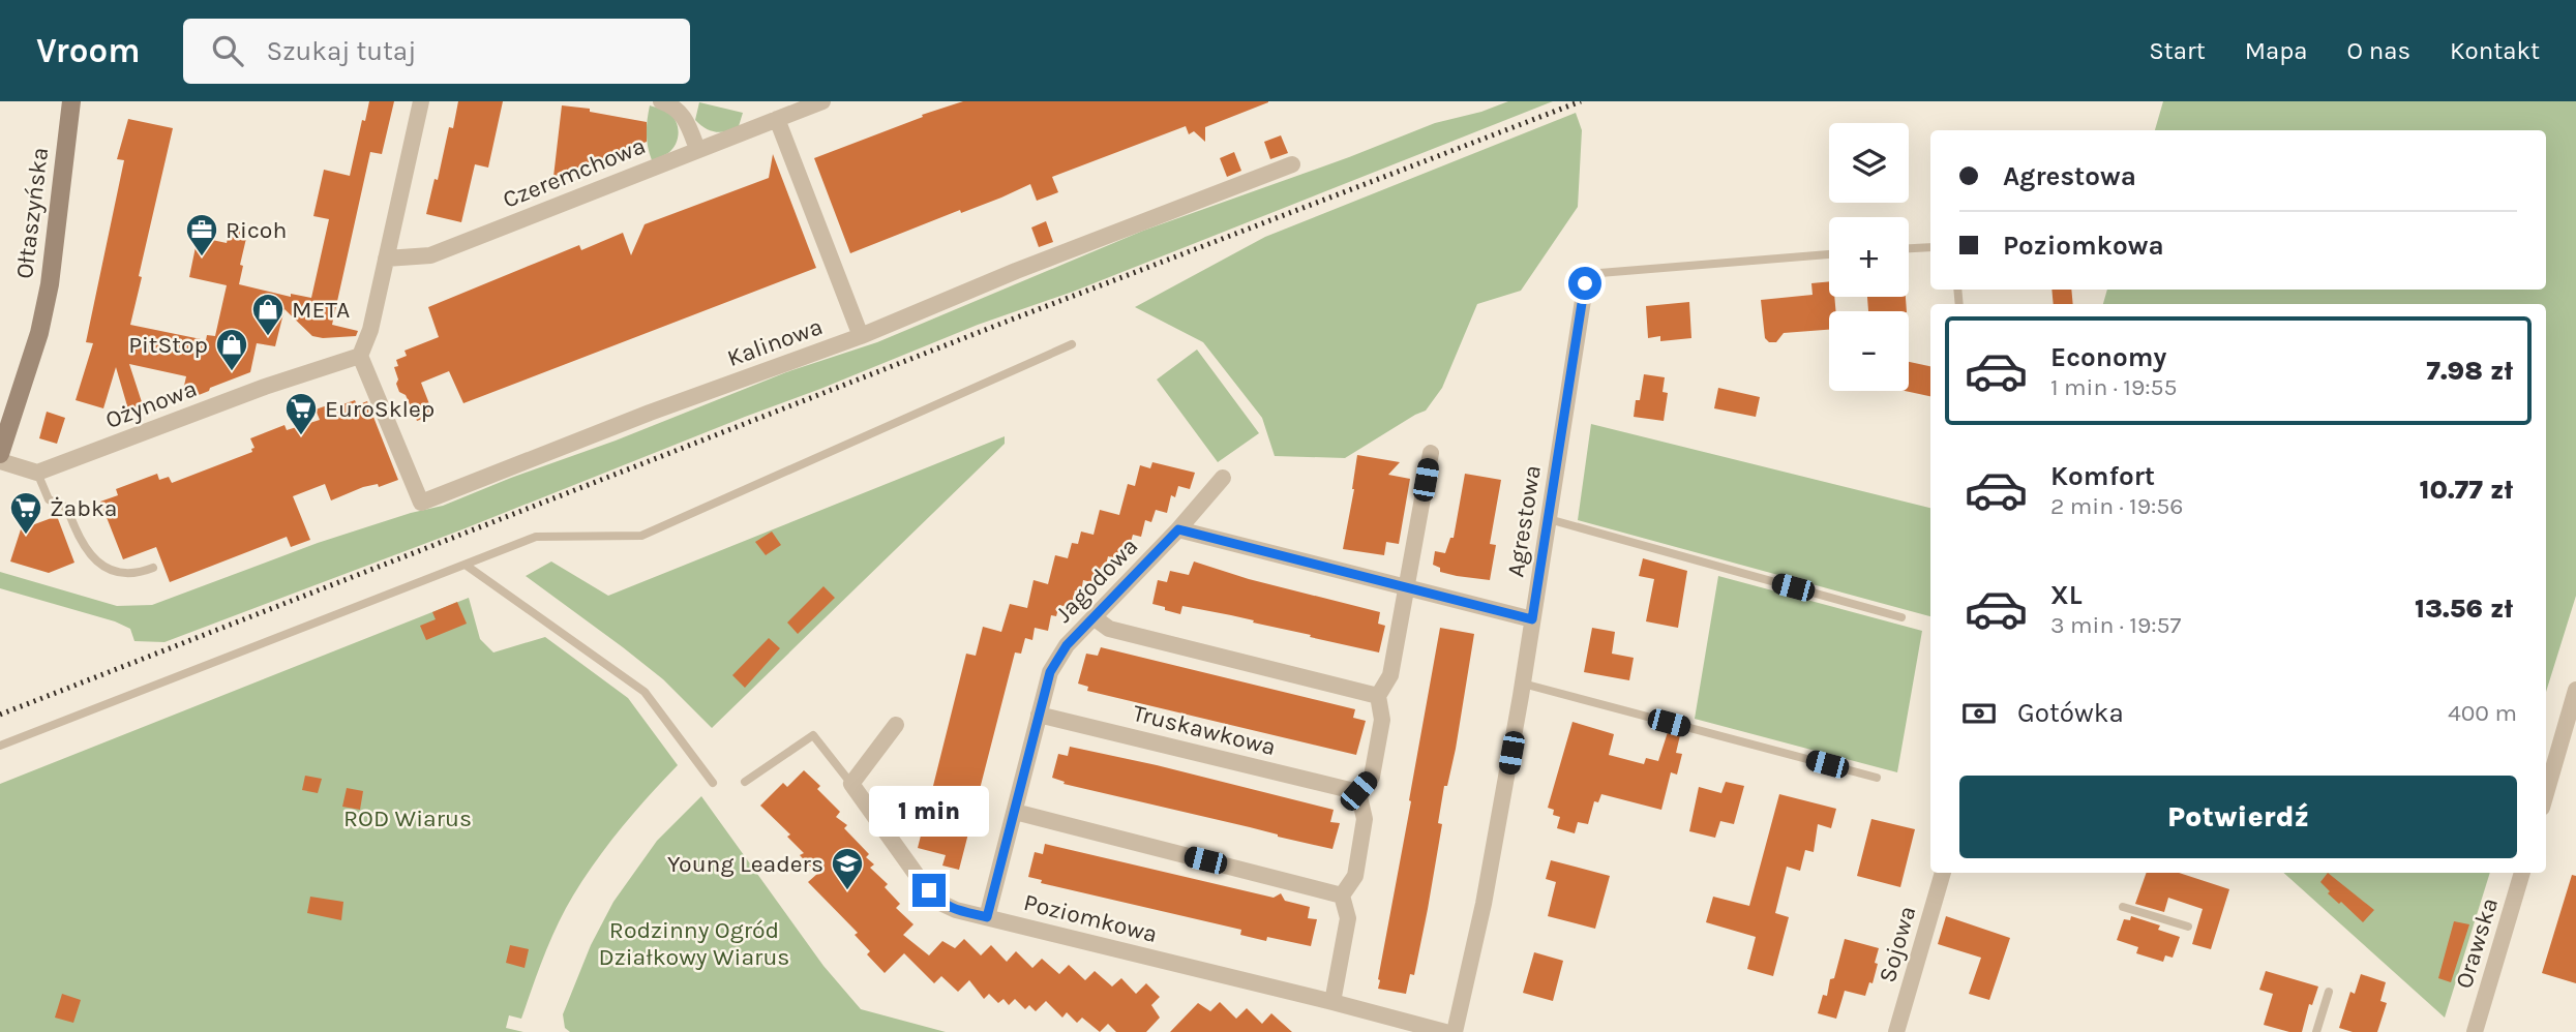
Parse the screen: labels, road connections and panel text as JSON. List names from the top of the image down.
{
  "streets": {
    "street": [
      "Czeremchowa",
      "Ołtaszyńska",
      "Kalinowa",
      "Ożynowa",
      "Agrestowa",
      "Jagodowa",
      "Truskawkowa",
      "Poziomkowa",
      "Orawska",
      "Sojowa"
    ]
  },
  "crossings": [
    ["Kalinowa", "Ożynowa"],
    ["Jagodowa", "Truskawkowa"],
    ["Jagodowa", "Poziomkowa"]
  ],
  "parks": ["ROD Wiarus", "Rodzinny Ogród Działkowy Wiarus"],
  "places": {
    "office": ["Ricoh"],
    "shop": ["META", "PitStop"],
    "supermarket": ["EuroSklep", "Żabka"],
    "school or university": ["Young Leaders"]
  },
  "page": {
    "header": "Vroom",
    "search": "Szukaj tutaj",
    "nav": [
      "Start",
      "Mapa",
      "O nas",
      "Kontakt"
    ],
    "map_buttons": ["+", "−"],
    "banner": ["Agrestowa", "Poziomkowa"],
    "list": [
      {
        "name": "Economy",
        "note": "1 min · 19:55",
        "value": "7.98 zł"
      },
      {
        "name": "Komfort",
        "note": "2 min · 19:56",
        "value": "10.77 zł"
      },
      {
        "name": "XL",
        "note": "3 min · 19:57",
        "value": "13.56 zł"
      }
    ],
    "pay": ["Gotówka", "400 m"],
    "buttons": "Potwierdź",
    "bubble": "1 min"
  }
}
